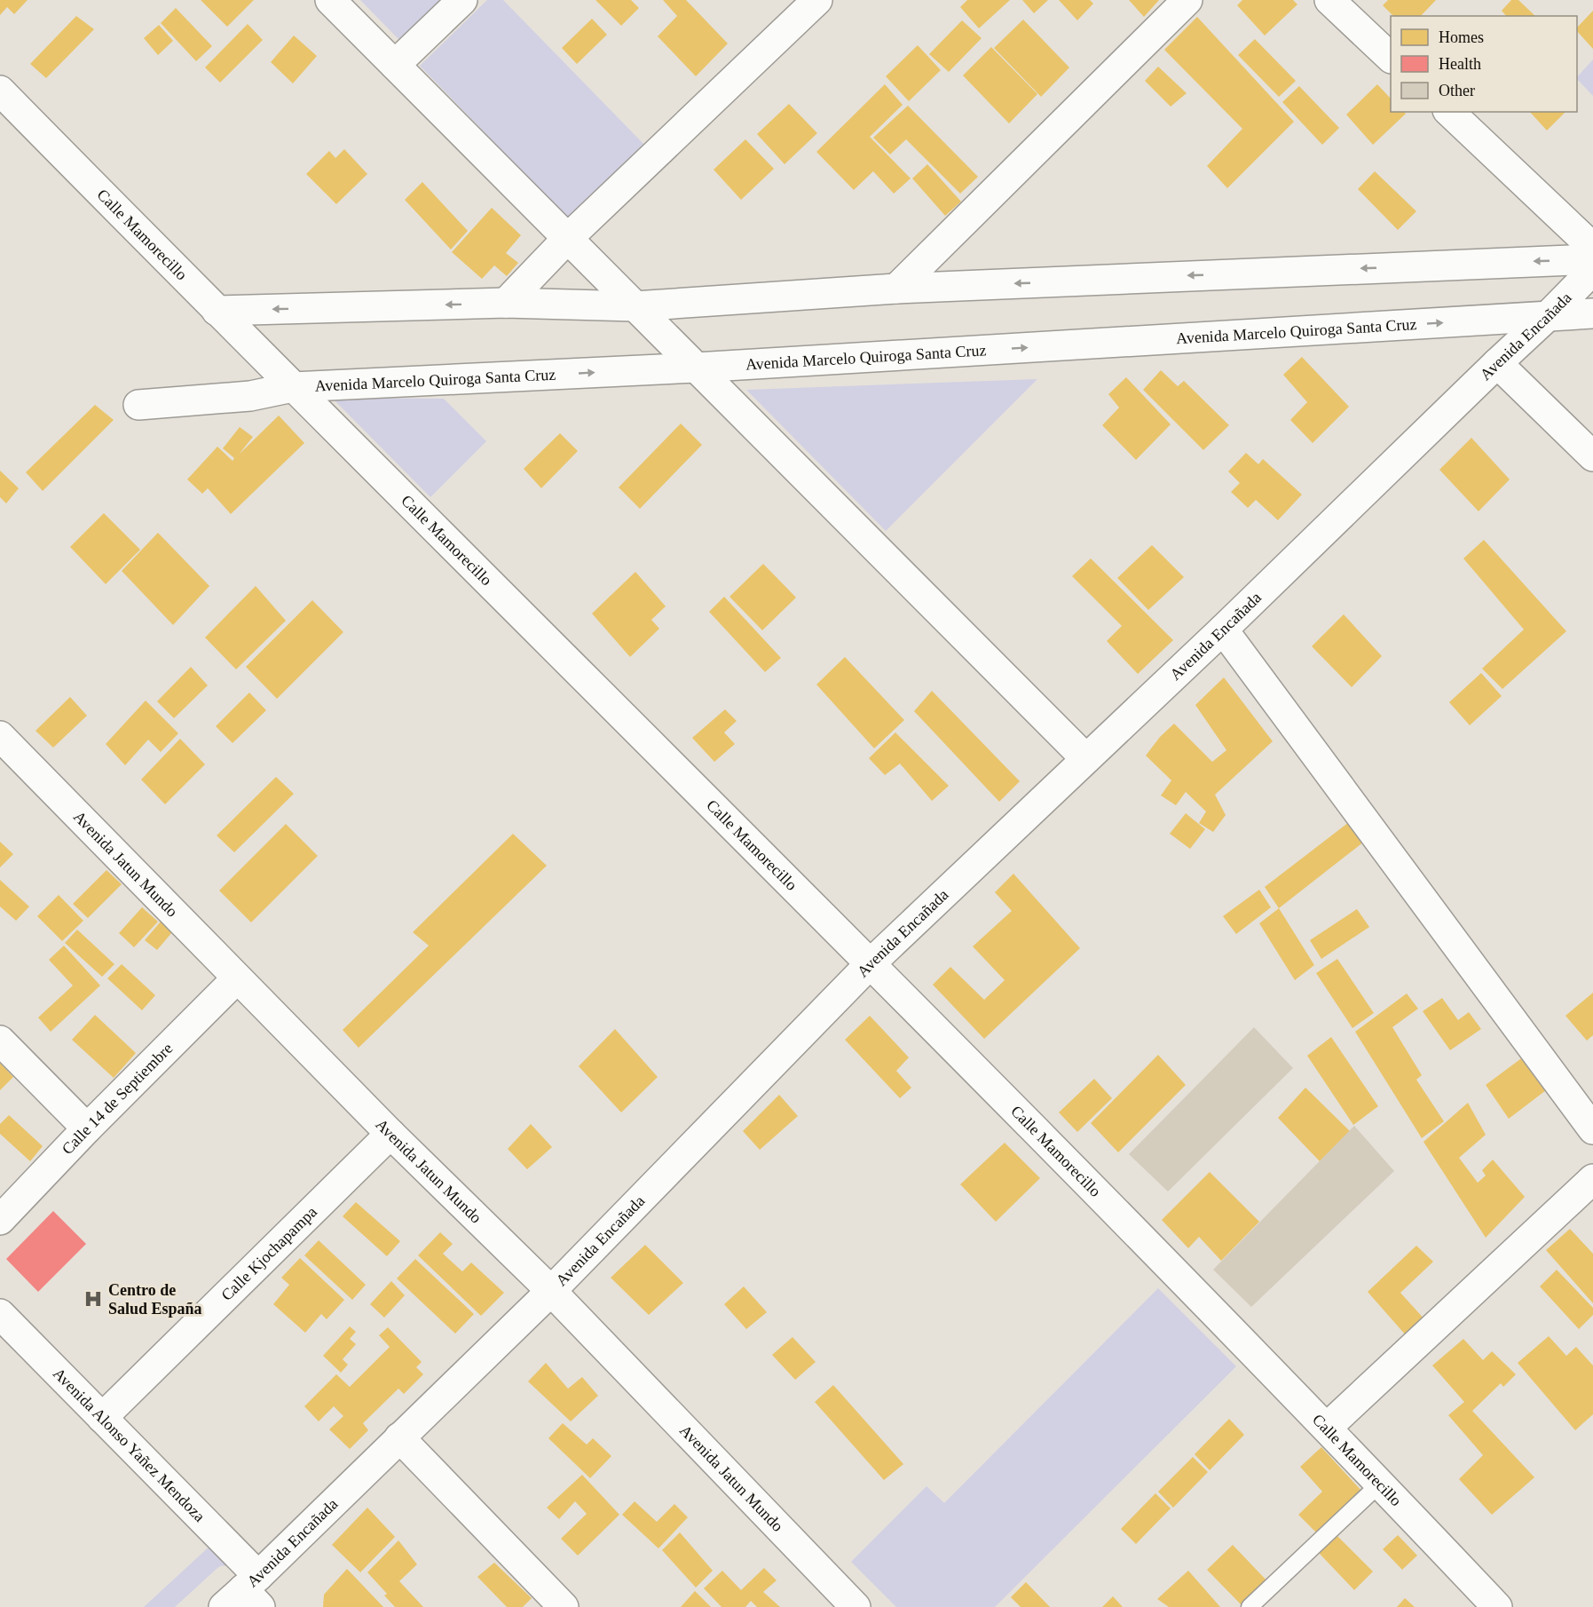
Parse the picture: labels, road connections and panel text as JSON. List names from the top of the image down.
{
  "streets": {
    "street": [
      "Calle Mamorecillo",
      "Avenida Marcelo Quiroga Santa Cruz",
      "Avenida Encañada",
      "Avenida Jatun Mundo",
      "Calle 14 de Septiembre",
      "Calle Kjochapampa",
      "Avenida Alonso Yañez Mendoza"
    ]
  },
  "crossings": [
    ["Calle Mamorecillo", "Avenida Marcelo Quiroga Santa Cruz"],
    ["Calle Mamorecillo", "Avenida Encañada"],
    ["Avenida Marcelo Quiroga Santa Cruz", "Avenida Encañada"],
    ["Avenida Encañada", "Avenida Jatun Mundo"],
    ["Avenida Encañada", "Avenida Alonso Yañez Mendoza"],
    ["Avenida Jatun Mundo", "Calle 14 de Septiembre"],
    ["Avenida Jatun Mundo", "Calle Kjochapampa"],
    ["Calle Kjochapampa", "Avenida Alonso Yañez Mendoza"]
  ],
  "places": {
    "hospital": ["Centro de Salud España"]
  },
  "legend": ["Homes", "Health", "Other"]
}
